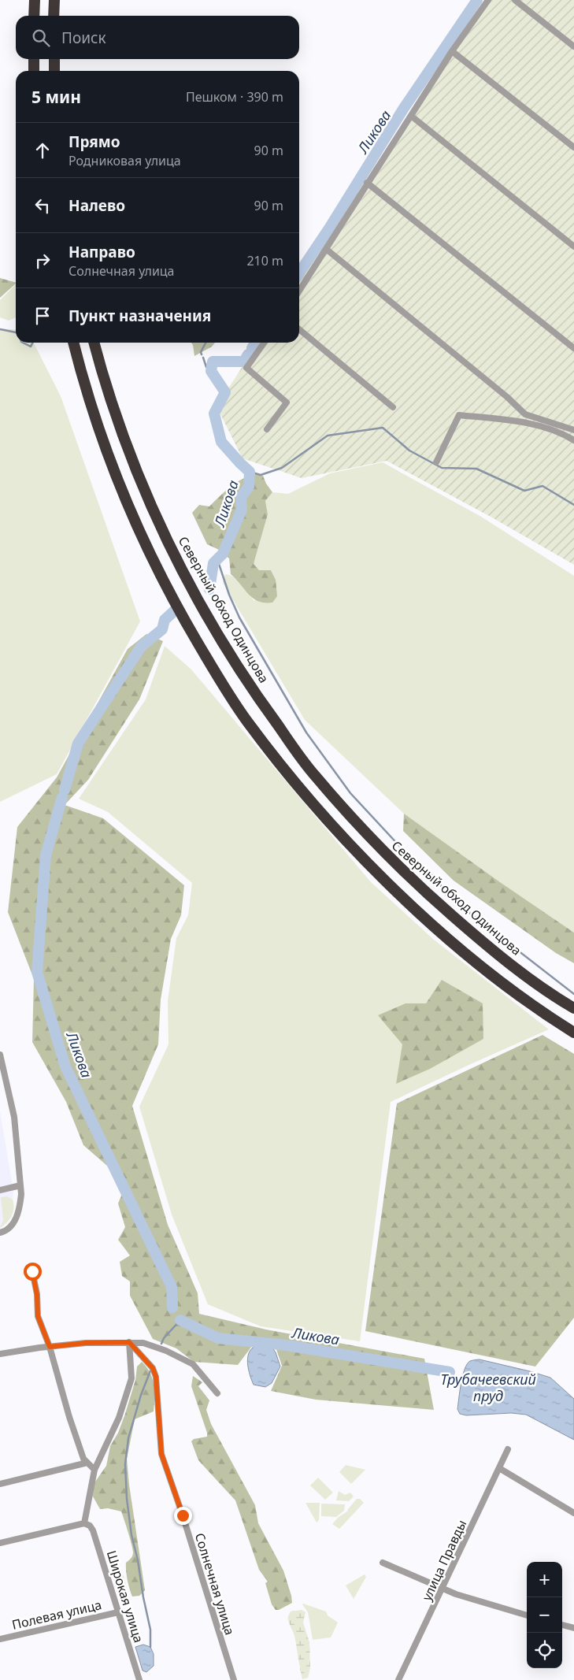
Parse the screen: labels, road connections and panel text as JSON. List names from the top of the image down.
{
  "streets": {
    "highway": ["Северный обход Одинцова"],
    "street": [
      "улица Правды",
      "Солнечная улица",
      "Широкая улица",
      "Полевая улица"
    ]
  },
  "crossings": [
    ["Широкая улица", "Полевая улица"]
  ],
  "water": ["Ликова", "Трубачеевский пруд"],
  "page": {
    "search": "Поиск",
    "heading": ["5 мин", "Пешком · 390 m"],
    "list": [
      ["Прямо", "Родниковая улица", "90 m"],
      ["Налево", "90 m"],
      ["Направо", "Солнечная улица", "210 m"],
      "Пункт назначения"
    ],
    "map_buttons": ["+", "−"]
  }
}
